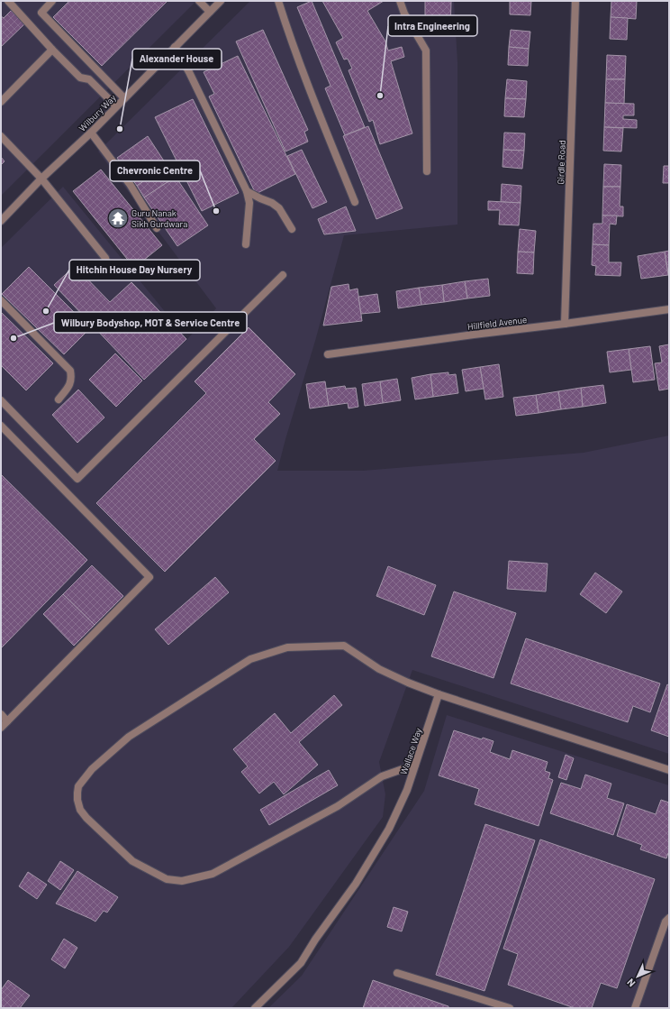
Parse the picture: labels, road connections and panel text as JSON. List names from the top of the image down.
{
  "streets": {
    "street": [
      "Wilbury Way",
      "Girdle Road",
      "Hillfield Avenue",
      "Wallace Way"
    ]
  },
  "crossings": [
    ["Girdle Road", "Hillfield Avenue"]
  ],
  "places": {
    "other": [
      "Intra Engineering",
      "Alexander House",
      "Chevronic Centre",
      "Hitchin House Day Nursery",
      "Wilbury Bodyshop, MOT & Service Centre"
    ],
    "temple": ["Guru Nanak Sikh Gurdwara"]
  },
  "north": "bottom left"
}
